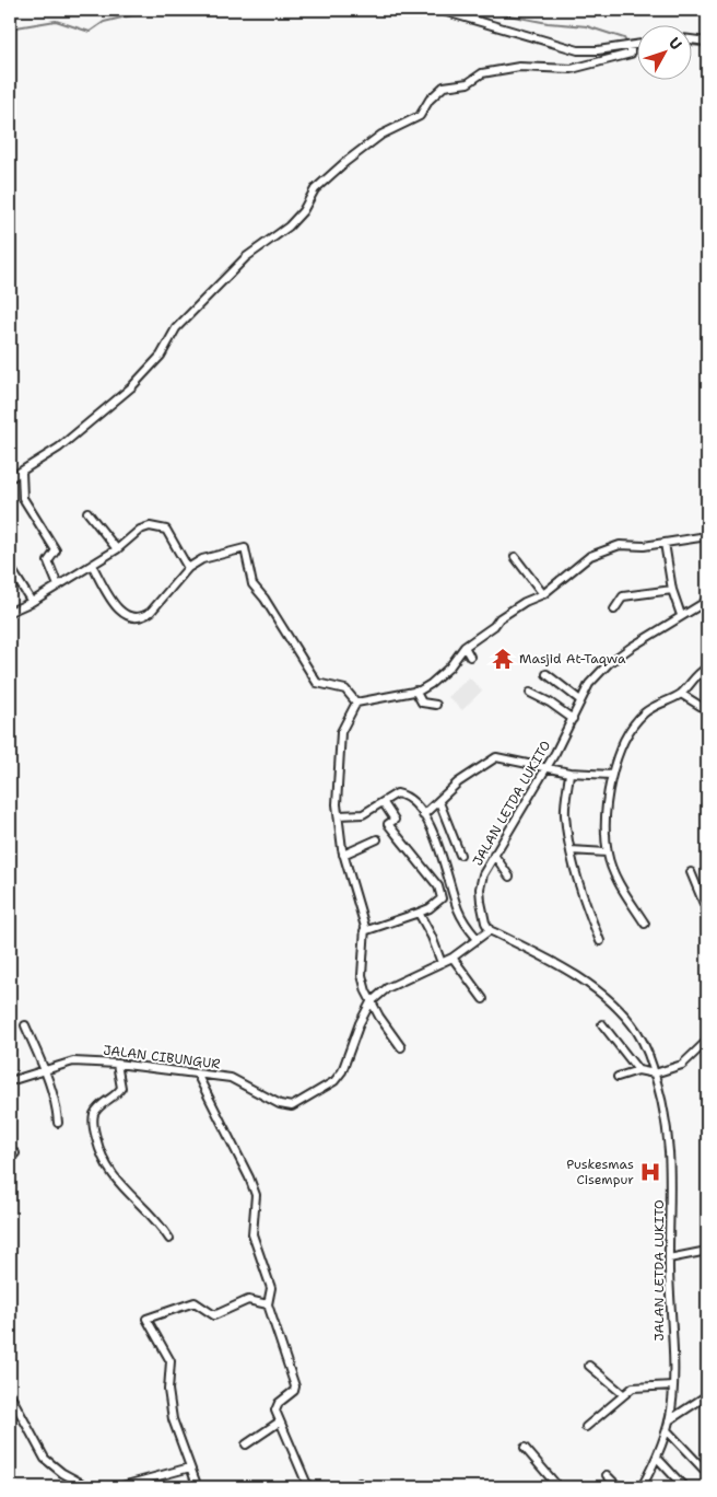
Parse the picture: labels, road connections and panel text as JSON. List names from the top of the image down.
{
  "streets": {
    "street": ["JALAN LETDA LUKITO", "JALAN CIBUNGUR"]
  },
  "crossings": [
    ["JALAN LETDA LUKITO", "JALAN CIBUNGUR"]
  ],
  "places": {
    "temple": ["Masjid At-Taqwa"],
    "hospital": ["Puskesmas Cisempur"]
  },
  "north": "top right"
}
